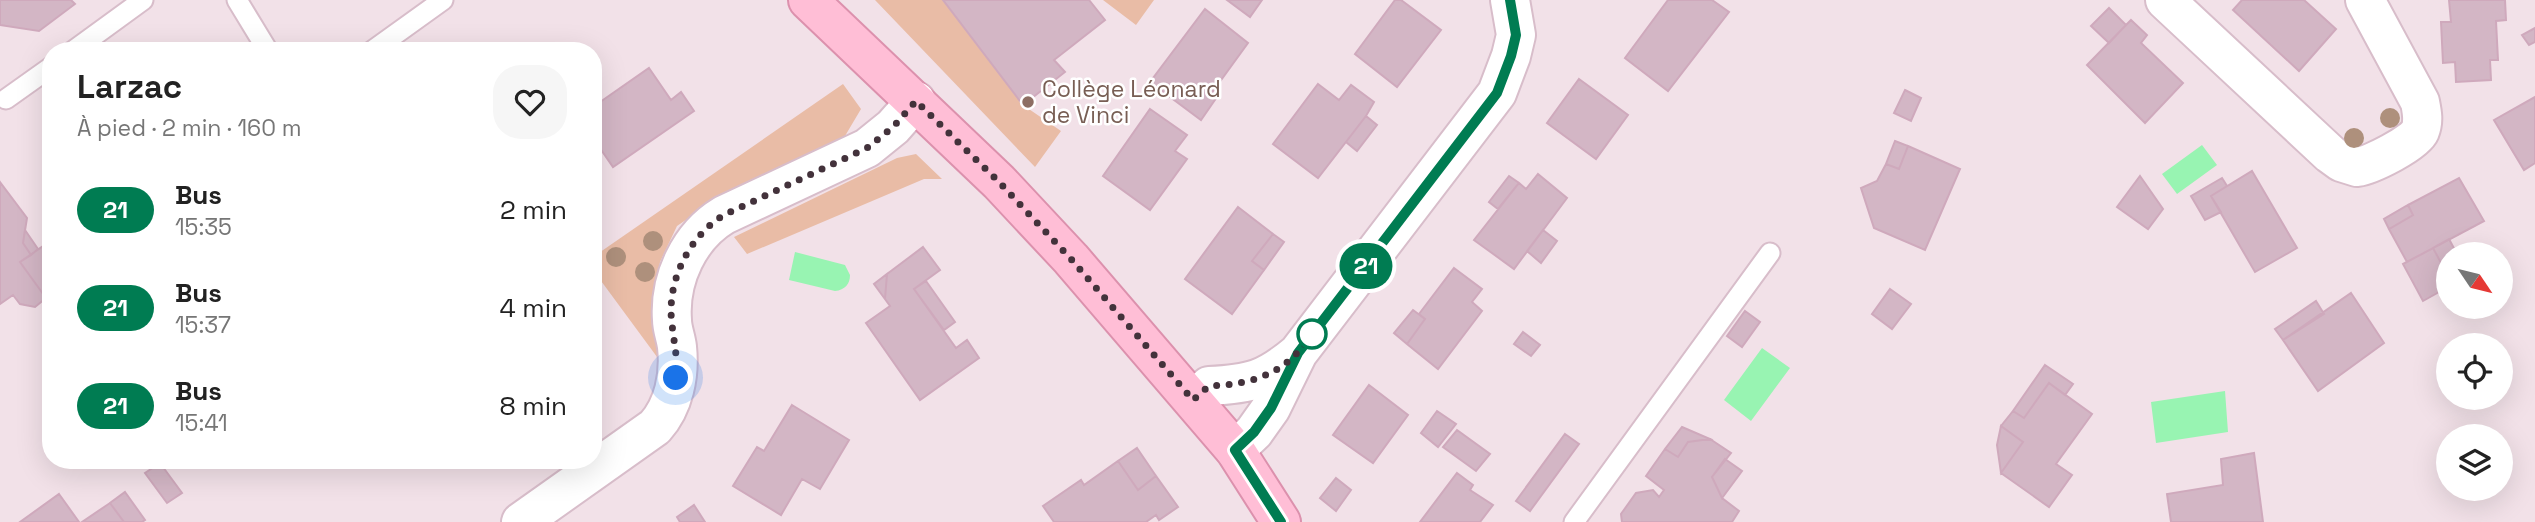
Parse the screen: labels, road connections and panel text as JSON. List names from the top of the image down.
{
  "places": ["Collège Léonard de Vinci"],
  "lines": ["bus line 21"],
  "north": "bottom right",
  "page": {
    "on_map": "21",
    "heading": ["Larzac", "À pied · 2 min · 160 m"],
    "list": [
      {
        "mark": "21",
        "name": "Bus",
        "note": "15:35",
        "value": "2 min"
      },
      {
        "mark": "21",
        "name": "Bus",
        "note": "15:37",
        "value": "4 min"
      },
      {
        "mark": "21",
        "name": "Bus",
        "note": "15:41",
        "value": "8 min"
      }
    ]
  }
}
